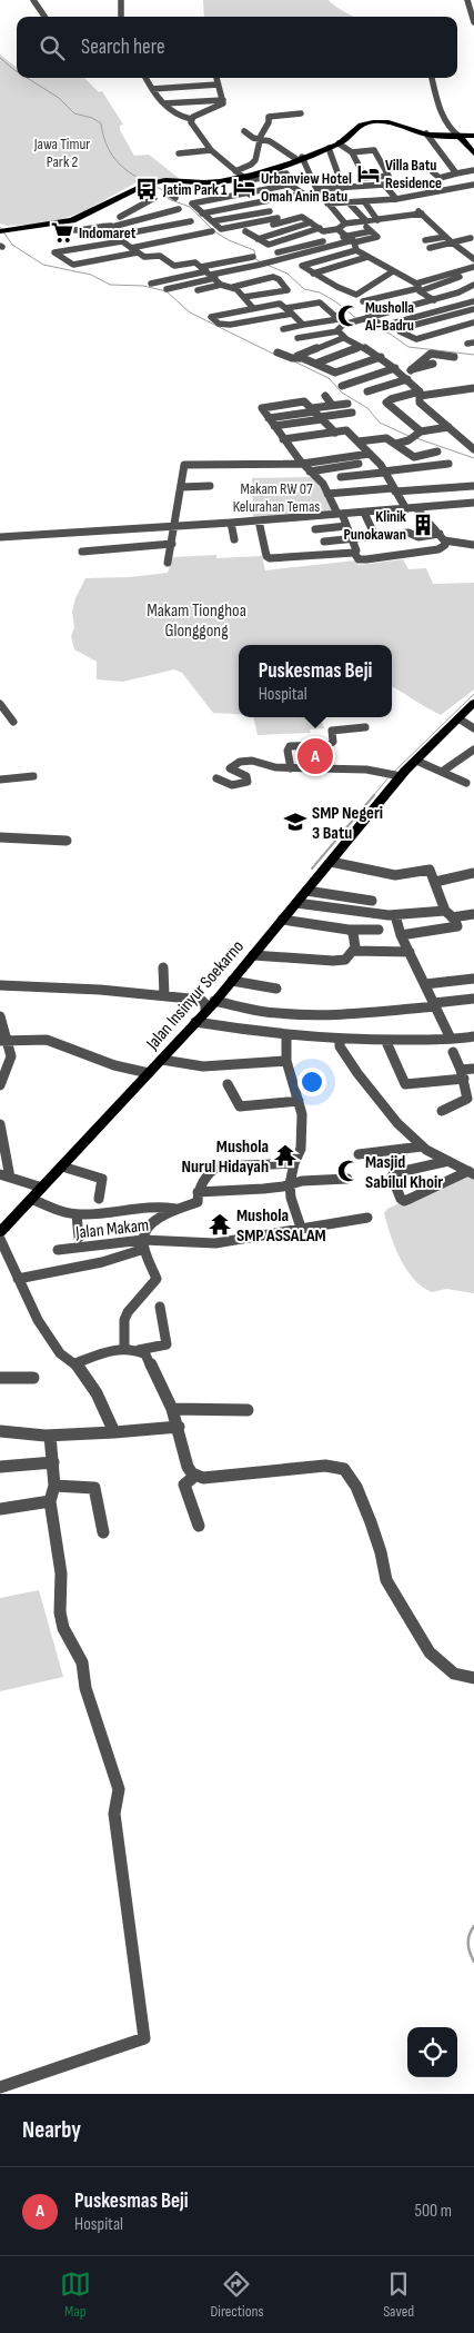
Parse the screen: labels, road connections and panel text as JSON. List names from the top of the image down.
{
  "streets": {
    "main road": ["Jalan Insinyur Soekarno"],
    "street": ["Jalan Makam"]
  },
  "parks": ["Jawa Timur Park 2", "Makam RW 07 Kelurahan Temas", "Makam Tionghoa Glonggong"],
  "places": {
    "hotel": ["Villa Batu Residence", "Urbanview Hotel Omah Anin Batu"],
    "bus stop": ["Jatim Park 1"],
    "supermarket": ["Indomaret"],
    "mosque": ["Musholla Al-Badru", "Masjid Sabilul Khoir"],
    "building": ["Klinik Punokawan"],
    "school or university": ["SMP Negeri 3 Batu"],
    "temple": ["Mushola Nurul Hidayah", "Mushola SMP ASSALAM"]
  },
  "page": {
    "search": "Search here",
    "popup": ["Puskesmas Beji", "Hospital"],
    "pins": "A",
    "heading": "Nearby",
    "list": [
      {
        "mark": "A",
        "name": "Puskesmas Beji",
        "note": "Hospital",
        "value": "500 m"
      }
    ],
    "nav": ["Map", "Directions", "Saved"]
  }
}
